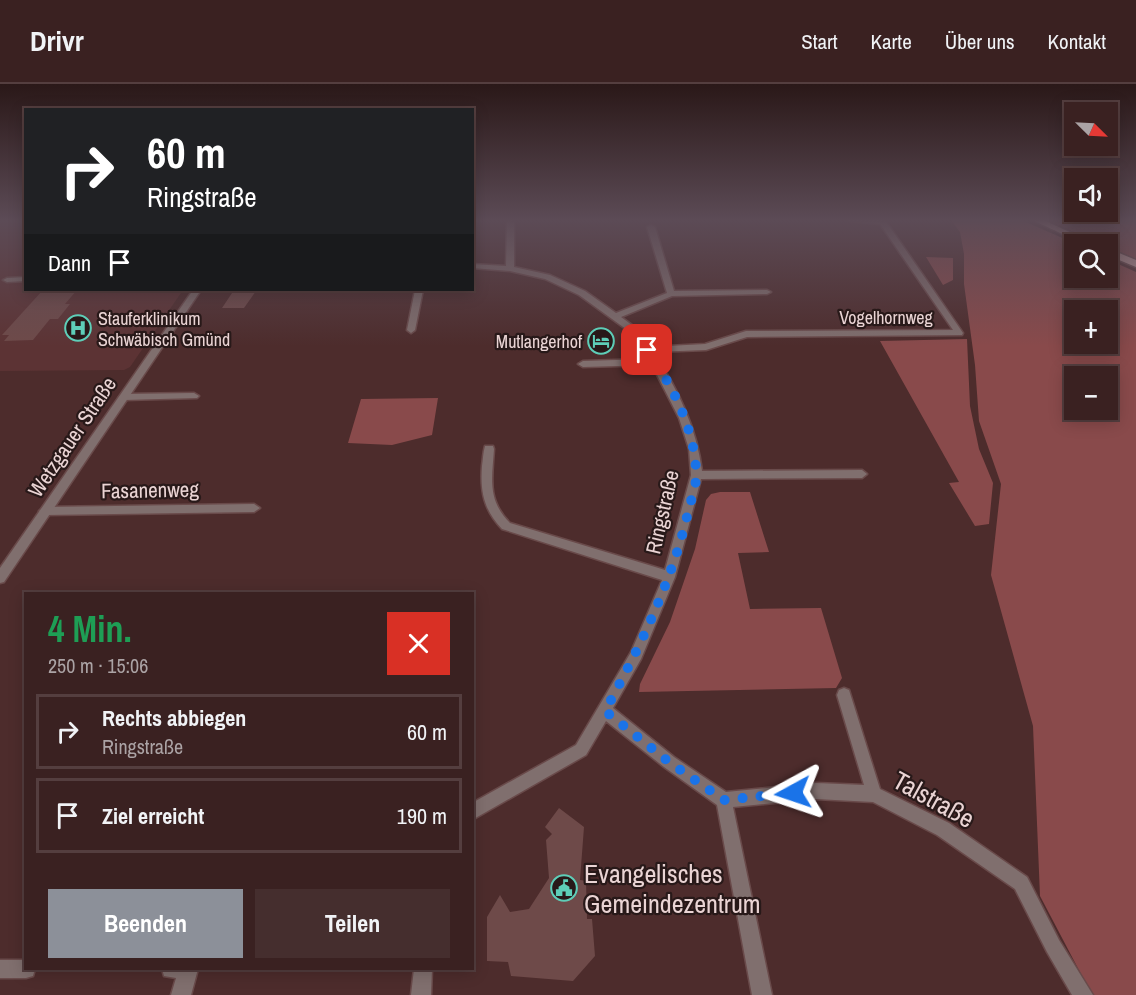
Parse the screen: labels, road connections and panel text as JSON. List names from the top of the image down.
{
  "streets": {
    "street": [
      "Vogelhornweg",
      "Wetzgauer Straße",
      "Fasanenweg",
      "Ringstraße",
      "Talstraße"
    ]
  },
  "crossings": [
    ["Vogelhornweg", "Ringstraße"],
    ["Wetzgauer Straße", "Fasanenweg"]
  ],
  "places": {
    "hospital": ["Stauferklinikum Schwäbisch Gmünd"],
    "hotel": ["Mutlangerhof"],
    "public building": ["Evangelisches Gemeindezentrum"]
  },
  "north": "bottom right",
  "page": {
    "header": "Drivr",
    "nav": [
      "Start",
      "Karte",
      "Über uns",
      "Kontakt"
    ],
    "map_buttons": ["+", "−"],
    "turn": ["60 m", "Ringstraße"],
    "then": "Dann",
    "heading": ["4 Min.", "250 m · 15:06"],
    "list": [
      {
        "name": "Rechts abbiegen",
        "note": "Ringstraße",
        "value": "60 m"
      },
      {
        "name": "Ziel erreicht",
        "value": "190 m"
      }
    ],
    "buttons": ["Beenden", "Teilen"]
  }
}
